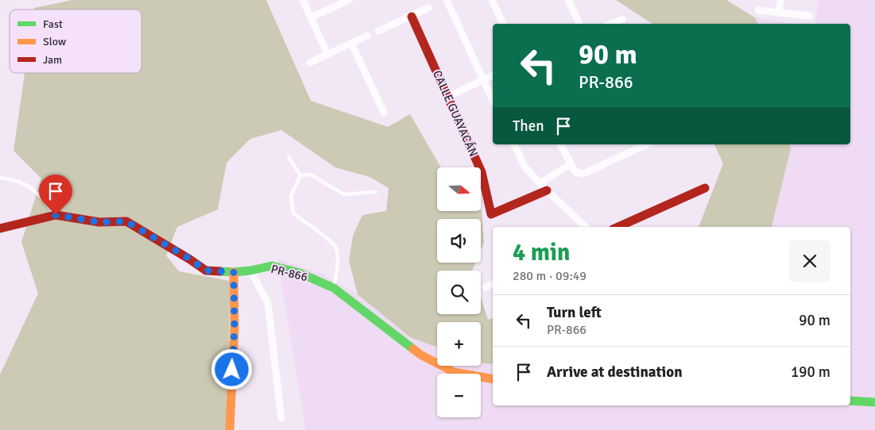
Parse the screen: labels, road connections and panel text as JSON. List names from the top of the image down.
{
  "streets": {
    "street": ["CALLE GUAYACÁN", "PR-866"]
  },
  "legend": ["Fast", "Slow", "Jam"],
  "north": "right",
  "page": {
    "turn": ["90 m", "PR-866"],
    "then": "Then",
    "map_buttons": ["+", "−"],
    "heading": ["4 min", "280 m · 09:49"],
    "list": [
      {
        "name": "Turn left",
        "note": "PR-866",
        "value": "90 m"
      },
      {
        "name": "Arrive at destination",
        "value": "190 m"
      }
    ]
  }
}
